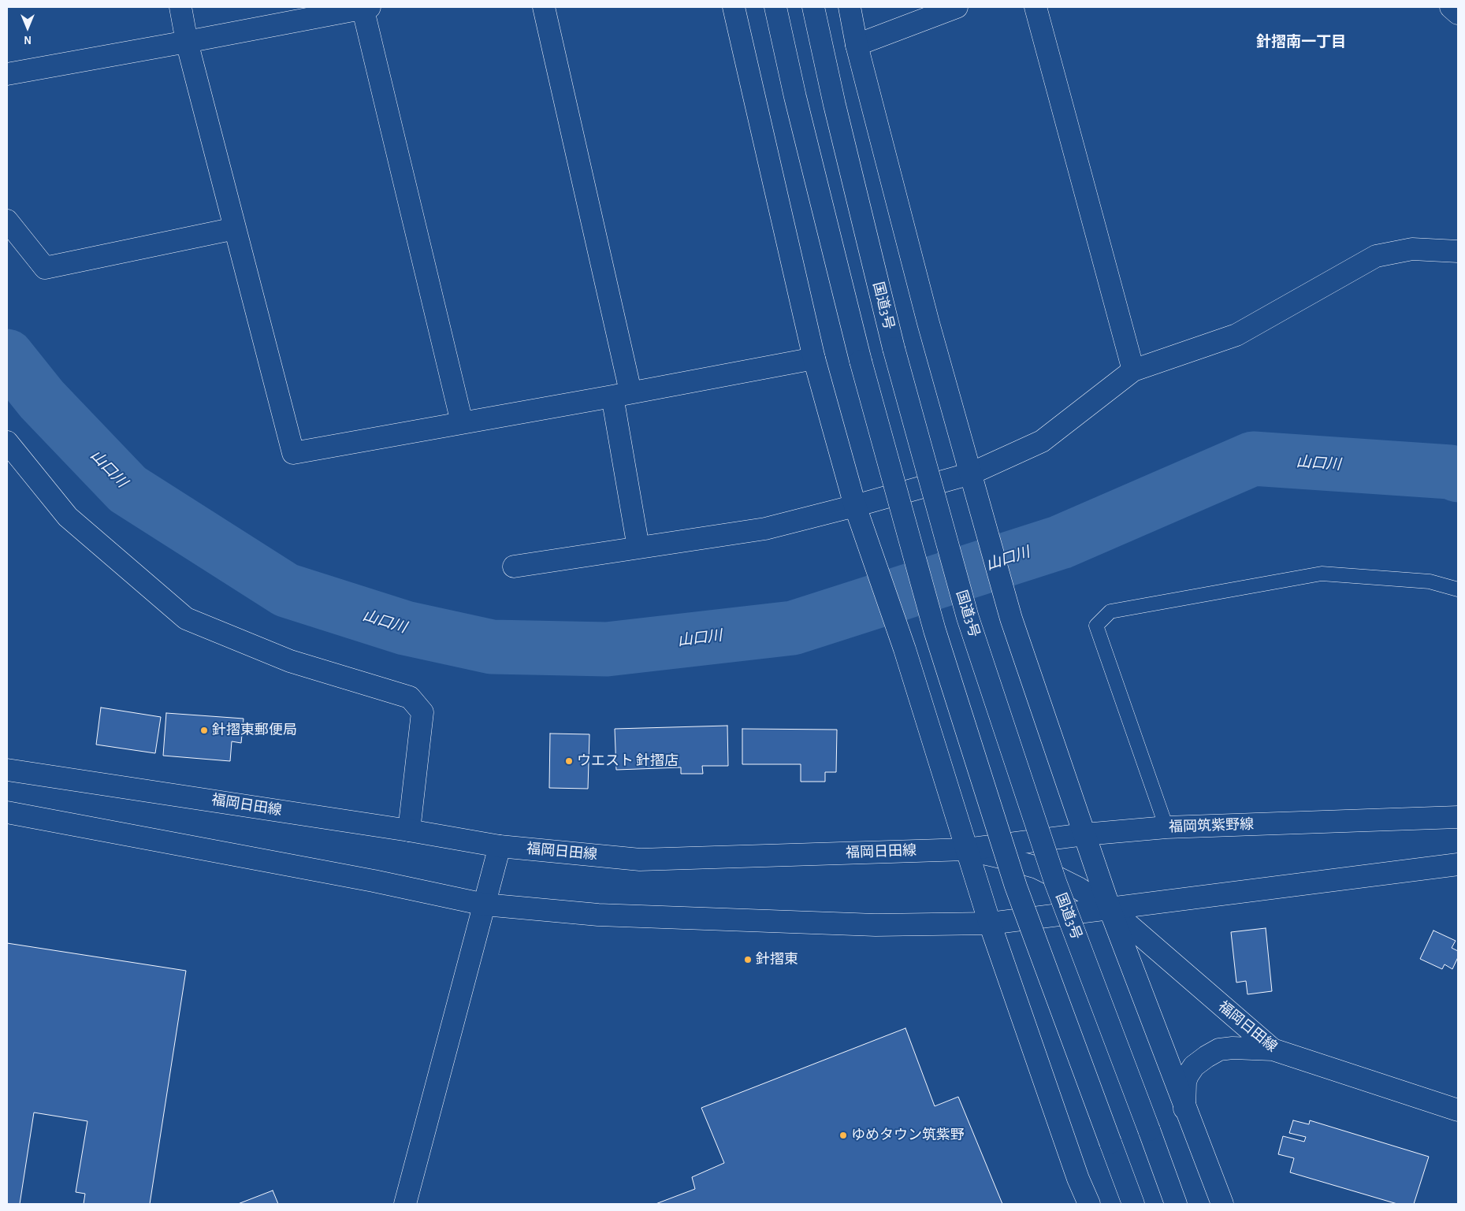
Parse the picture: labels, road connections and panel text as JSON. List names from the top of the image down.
{
  "streets": {
    "main road": ["国道3号", "福岡日田線", "福岡筑紫野線"]
  },
  "crossings": [
    ["福岡日田線", "福岡筑紫野線"]
  ],
  "districts": ["針摺南一丁目"],
  "water": ["山口川"],
  "places": [
    "針摺東郵便局",
    "ウエスト 針摺店",
    "針摺東",
    "ゆめタウン筑紫野"
  ],
  "north": "bottom"
}
